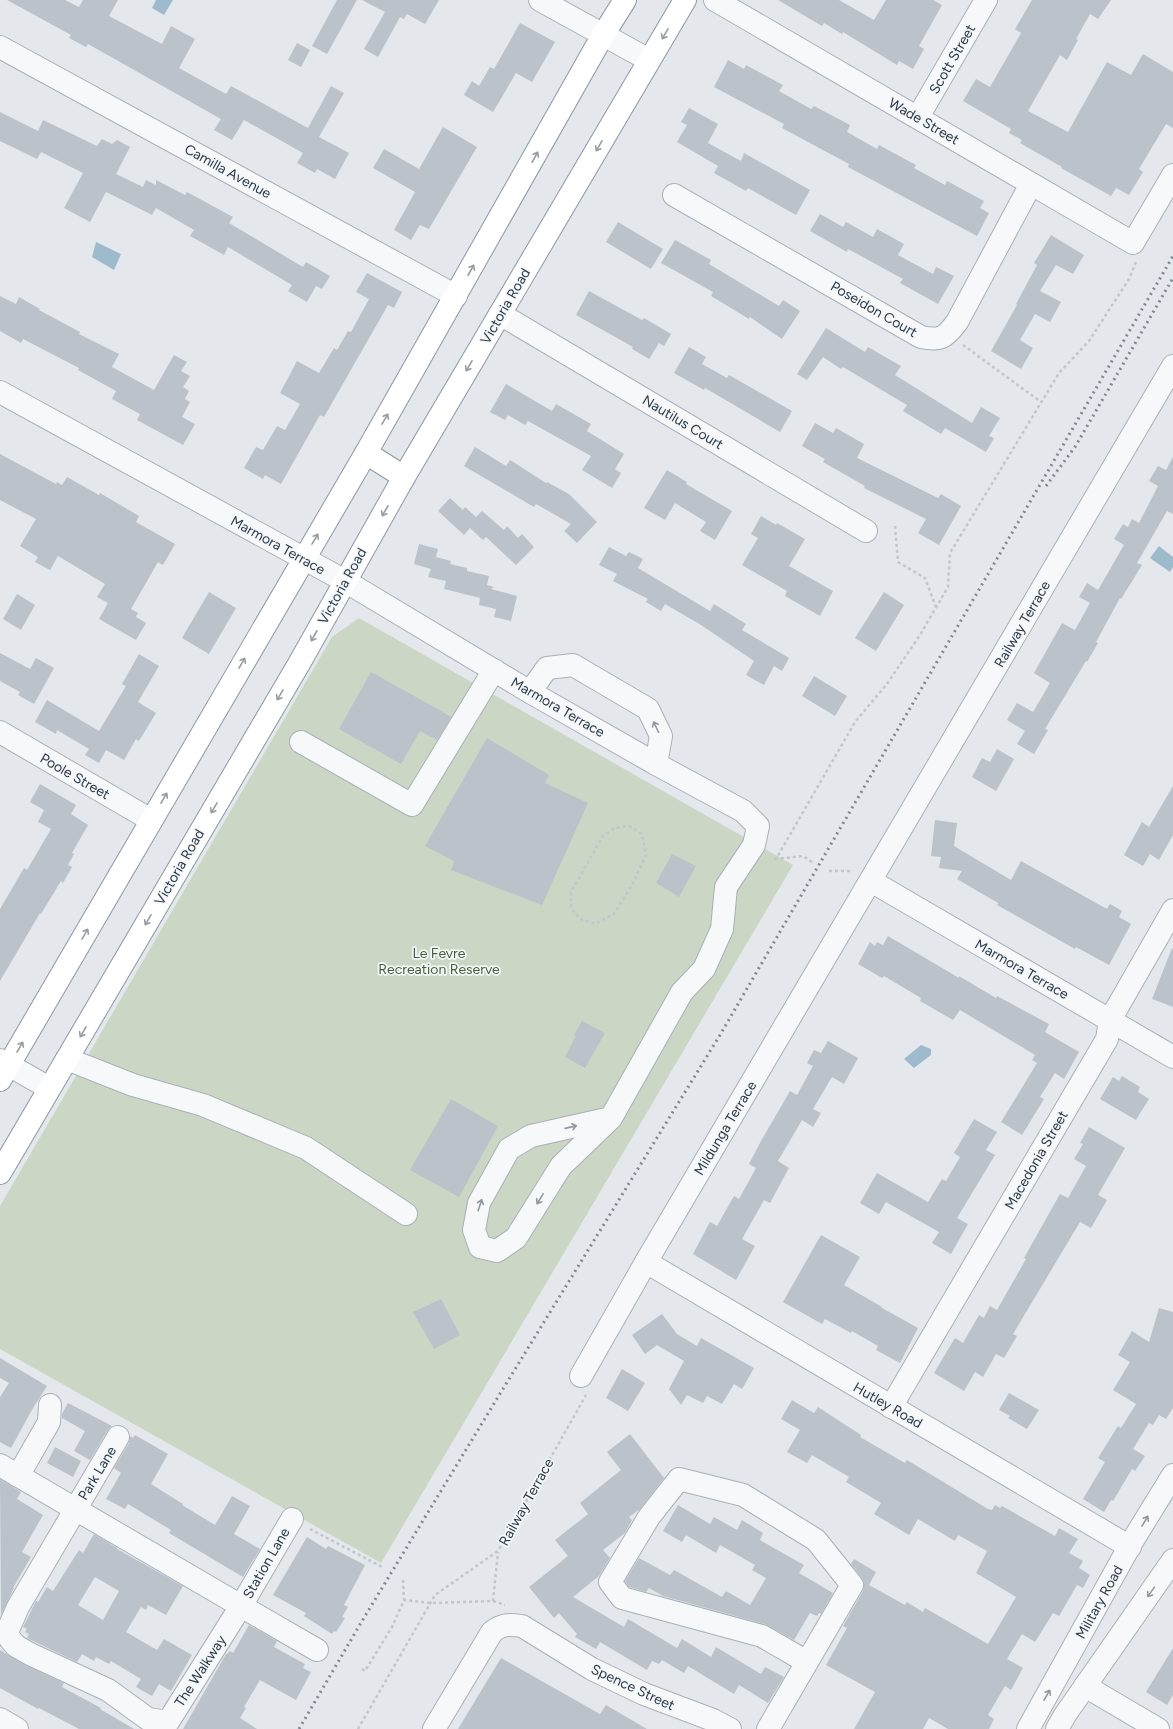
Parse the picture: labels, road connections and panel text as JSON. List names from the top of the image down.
{
  "streets": {
    "highway": ["Victoria Road"],
    "street": [
      "Scott Street",
      "Wade Street",
      "Camilla Avenue",
      "Poseidon Court",
      "Nautilus Court",
      "Marmora Terrace",
      "Railway Terrace",
      "Poole Street",
      "Mildunga Terrace",
      "Macedonia Street",
      "Hutley Road",
      "Park Lane",
      "Station Lane",
      "Military Road",
      "The Walkway",
      "Spence Street"
    ]
  },
  "crossings": [
    ["Scott Street", "Wade Street"],
    ["Victoria Road", "Nautilus Court"],
    ["Victoria Road", "Marmora Terrace"],
    ["Marmora Terrace", "Railway Terrace"],
    ["Marmora Terrace", "Mildunga Terrace"],
    ["Marmora Terrace", "Macedonia Street"],
    ["Railway Terrace", "Mildunga Terrace"],
    ["Mildunga Terrace", "Hutley Road"],
    ["Macedonia Street", "Hutley Road"],
    ["Hutley Road", "Military Road"],
    ["Park Lane", "The Walkway"],
    ["Station Lane", "The Walkway"]
  ],
  "parks": ["Le Fevre Recreation Reserve"]
}
